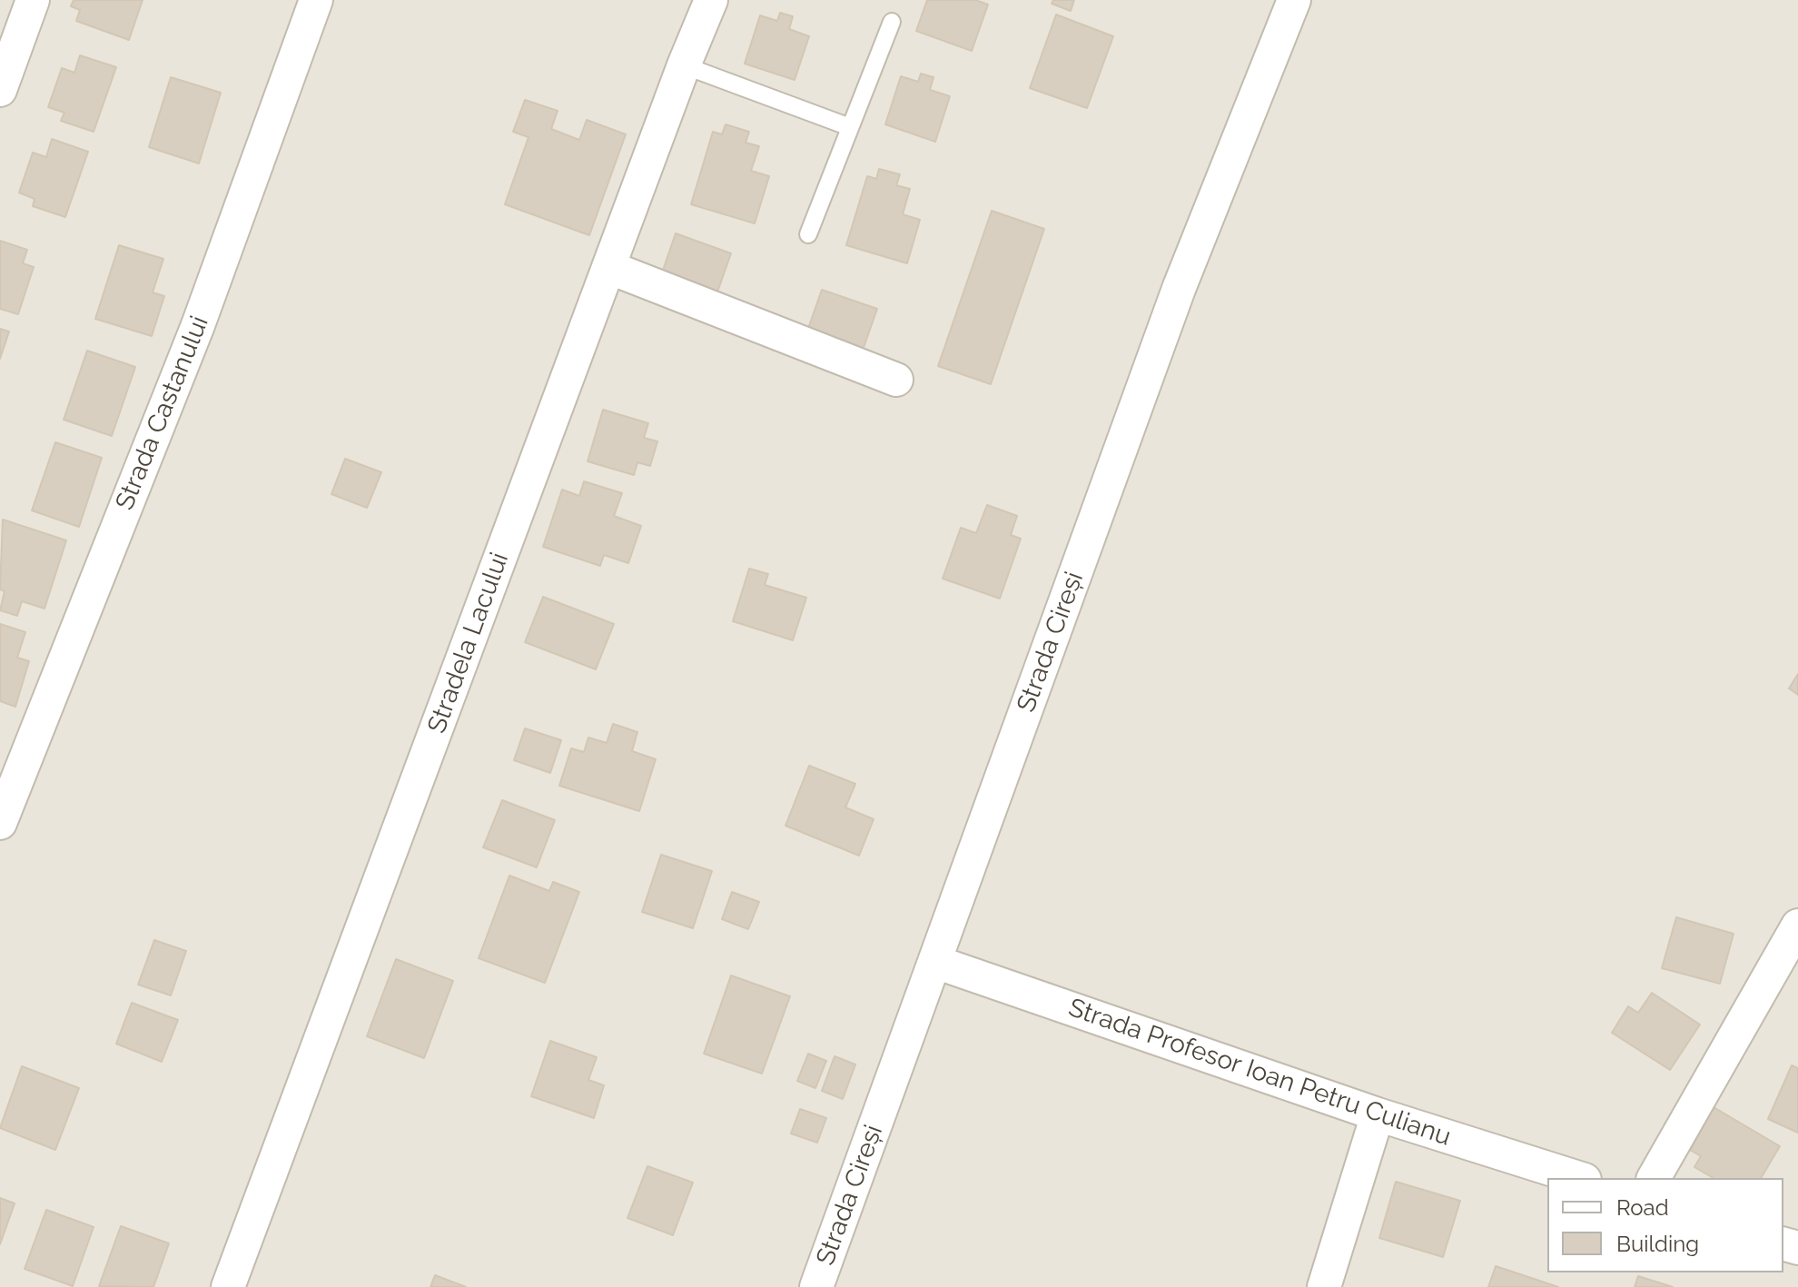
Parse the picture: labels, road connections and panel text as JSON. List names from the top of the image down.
{
  "streets": {
    "street": [
      "Strada Castanului",
      "Strada Cireși",
      "Stradela Lacului",
      "Strada Profesor Ioan Petru Culianu"
    ]
  },
  "crossings": [
    ["Strada Cireși", "Strada Profesor Ioan Petru Culianu"]
  ],
  "legend": ["Road", "Building"]
}
